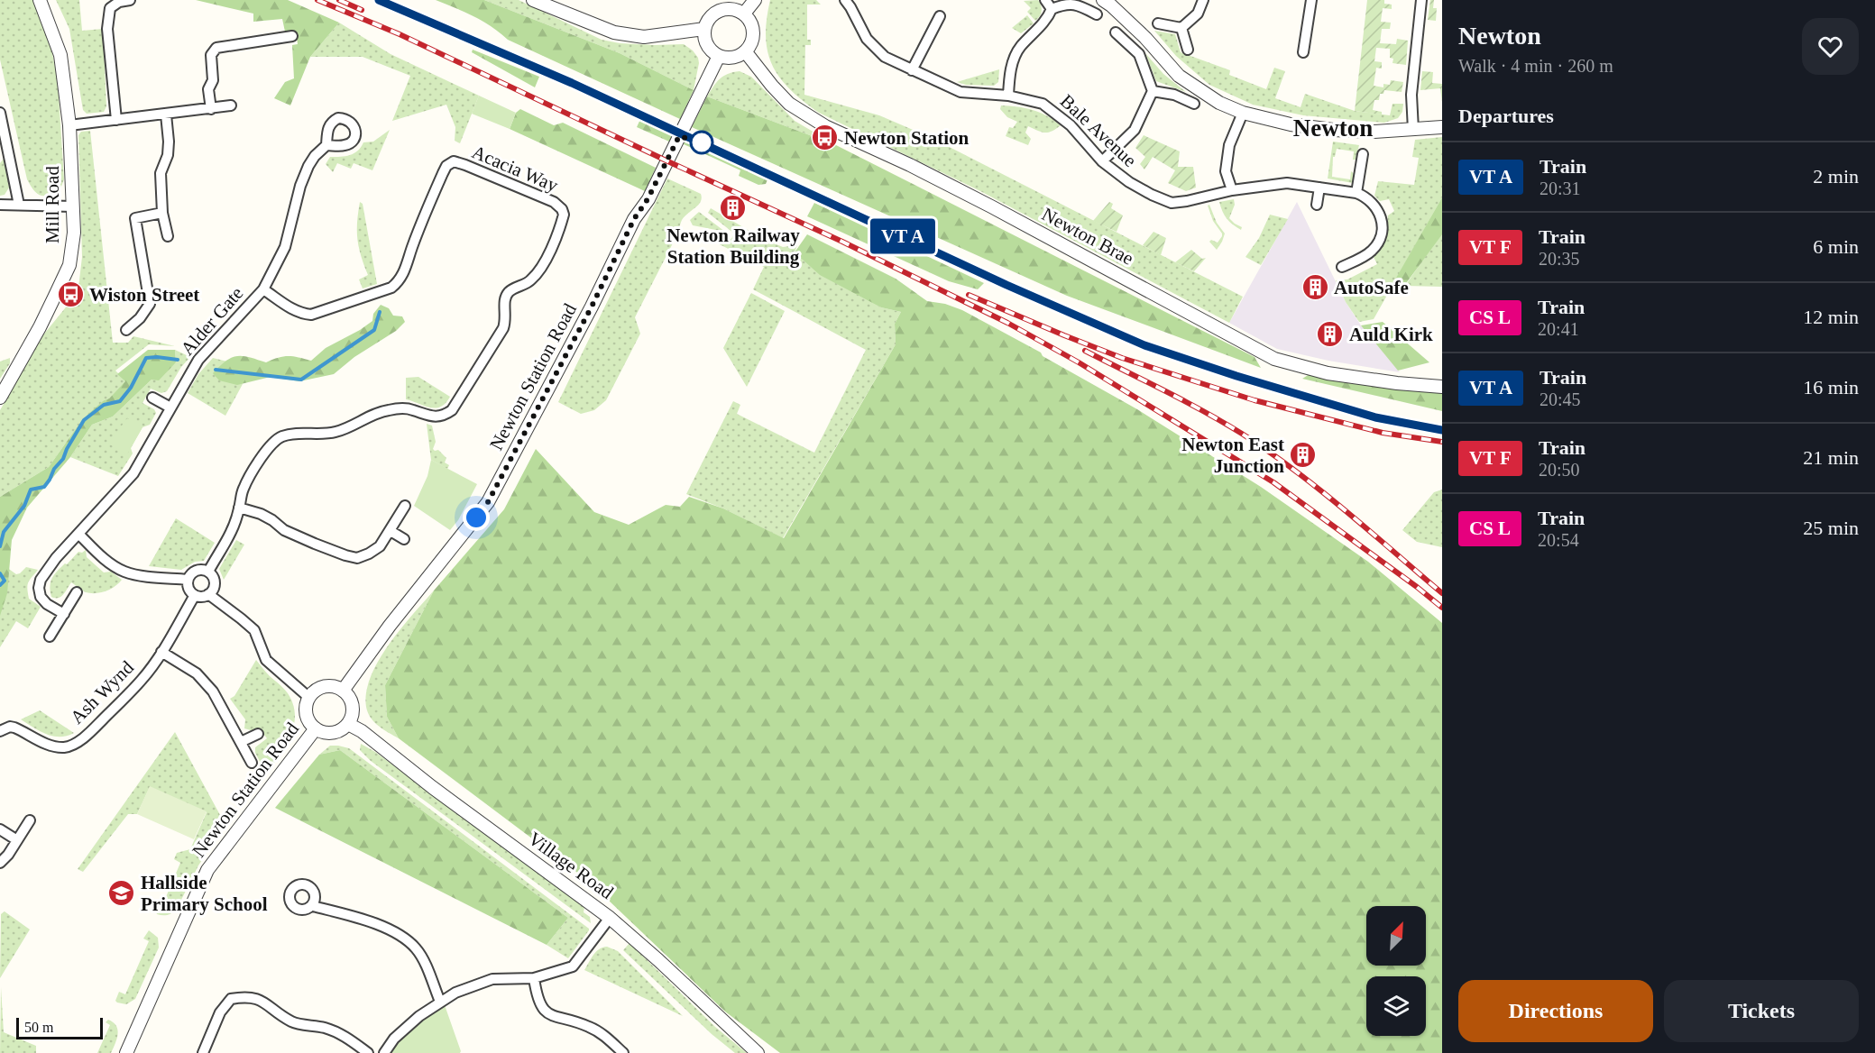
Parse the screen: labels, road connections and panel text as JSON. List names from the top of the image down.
{
  "streets": {
    "street": [
      "Bale Avenue",
      "Acacia Way",
      "Mill Road",
      "Newton Brae",
      "Alder Gate",
      "Newton Station Road",
      "Ash Wynd",
      "Village Road"
    ]
  },
  "crossings": [
    ["Acacia Way", "Alder Gate"],
    ["Acacia Way", "Ash Wynd"],
    ["Newton Brae", "Newton Station Road"],
    ["Newton Station Road", "Village Road"]
  ],
  "districts": ["Newton"],
  "places": {
    "bus stop": ["Newton Station", "Wiston Street"],
    "building": [
      "Newton Railway Station Building",
      "AutoSafe",
      "Auld Kirk",
      "Newton East Junction"
    ],
    "school or university": ["Hallside Primary School"]
  },
  "scale_bar": "50 m",
  "north": "top right",
  "page": {
    "on_map": "VT A",
    "heading": [
      ["Newton", "Walk · 4 min · 260 m"],
      "Departures"
    ],
    "list": [
      {
        "mark": "VT A",
        "name": "Train",
        "note": "20:31",
        "value": "2 min"
      },
      {
        "mark": "VT F",
        "name": "Train",
        "note": "20:35",
        "value": "6 min"
      },
      {
        "mark": "CS L",
        "name": "Train",
        "note": "20:41",
        "value": "12 min"
      },
      {
        "mark": "VT A",
        "name": "Train",
        "note": "20:45",
        "value": "16 min"
      },
      {
        "mark": "VT F",
        "name": "Train",
        "note": "20:50",
        "value": "21 min"
      },
      {
        "mark": "CS L",
        "name": "Train",
        "note": "20:54",
        "value": "25 min"
      }
    ],
    "buttons": ["Directions", "Tickets"],
    "scale": "50 m"
  }
}
